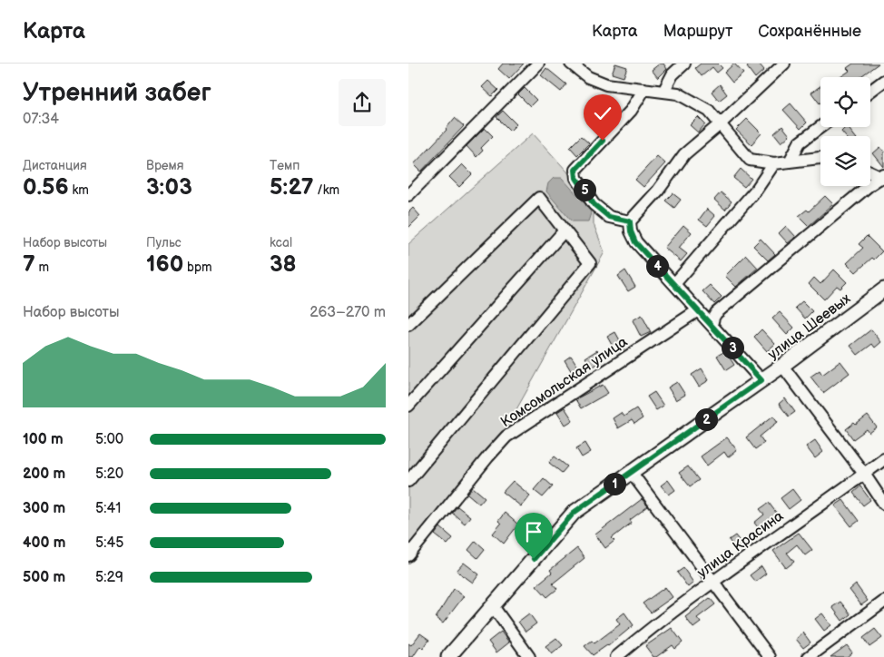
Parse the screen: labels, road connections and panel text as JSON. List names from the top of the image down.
{
  "streets": {
    "main road": ["улица Шеевых"],
    "street": ["Комсомольская улица", "улица Красина"]
  },
  "page": {
    "header": "Карта",
    "nav": ["Карта", "Маршрут", "Сохранённые"],
    "heading": ["Утренний забег", "07:34"],
    "stats": [
      ["Дистанция", "0.56 km"],
      ["Время", "3:03"],
      ["Темп", "5:27 /km"],
      ["Набор высоты", "7 m"],
      ["Пульс", "160 bpm"],
      ["kcal", "38"]
    ],
    "pins": [
      "5",
      "4",
      "3",
      "2",
      "1"
    ],
    "chart": ["Набор высоты", "263–270 m"],
    "list": [
      {
        "name": "100 m",
        "note": "5:00"
      },
      {
        "name": "200 m",
        "note": "5:20"
      },
      {
        "name": "300 m",
        "note": "5:41"
      },
      {
        "name": "400 m",
        "note": "5:45"
      },
      {
        "name": "500 m",
        "note": "5:29"
      }
    ]
  }
}
